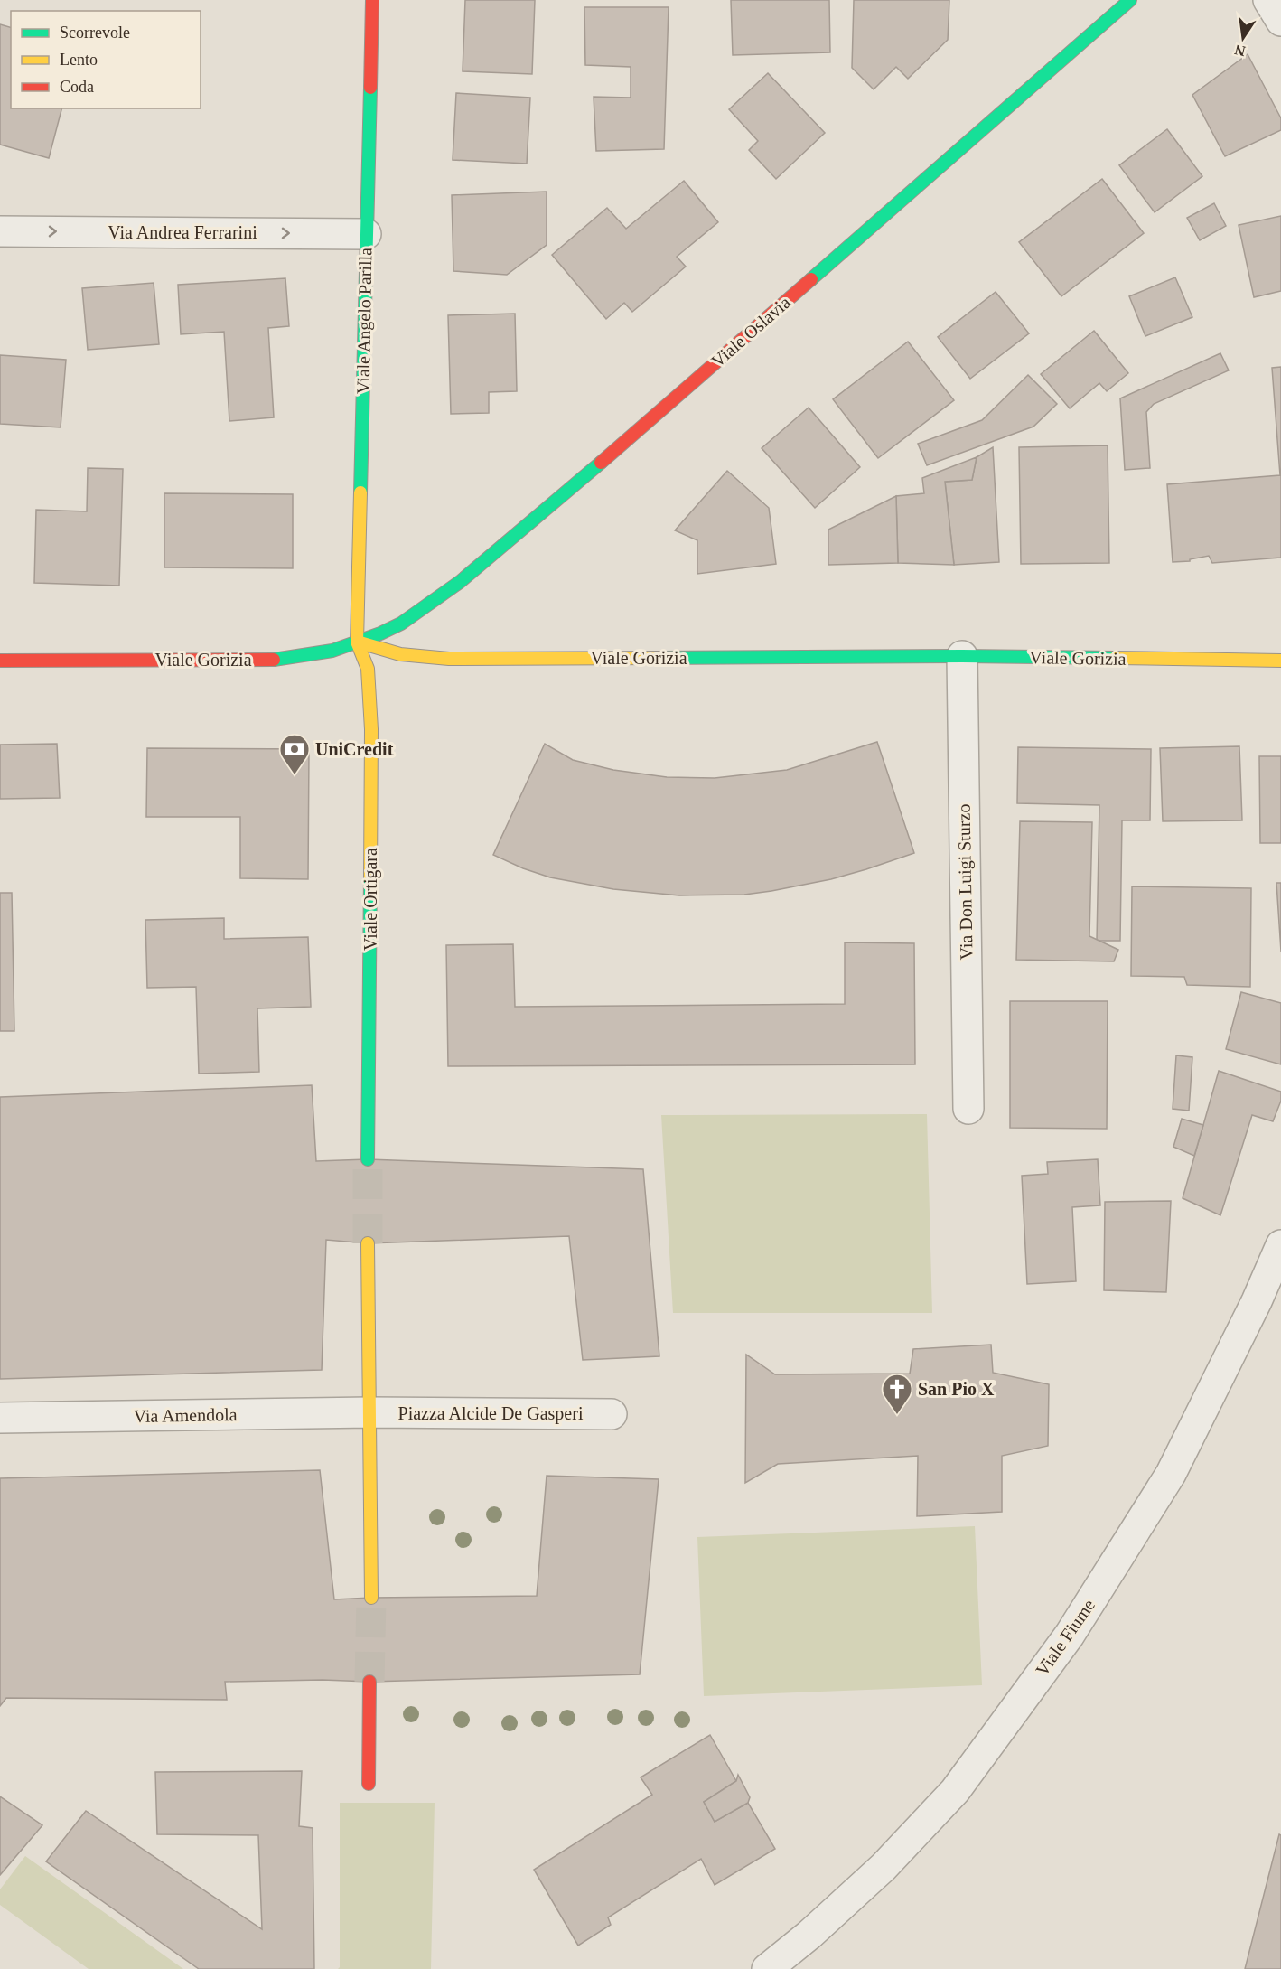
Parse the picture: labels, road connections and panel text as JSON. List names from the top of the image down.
{
  "streets": {
    "street": [
      "Via Andrea Ferrarini",
      "Viale Angelo Parilla",
      "Viale Oslavia",
      "Viale Gorizia",
      "Via Don Luigi Sturzo",
      "Viale Ortigara",
      "Piazza Alcide De Gasperi",
      "Via Amendola",
      "Viale Fiume"
    ]
  },
  "crossings": [
    ["Via Andrea Ferrarini", "Viale Angelo Parilla"],
    ["Viale Angelo Parilla", "Viale Oslavia"],
    ["Viale Angelo Parilla", "Viale Gorizia"],
    ["Viale Angelo Parilla", "Viale Ortigara"],
    ["Viale Oslavia", "Viale Gorizia"],
    ["Viale Oslavia", "Viale Ortigara"],
    ["Viale Gorizia", "Via Don Luigi Sturzo"],
    ["Viale Gorizia", "Viale Ortigara"],
    ["Piazza Alcide De Gasperi", "Via Amendola"]
  ],
  "one_way": ["Via Andrea Ferrarini"],
  "places": {
    "bank": ["UniCredit"],
    "church": ["San Pio X"]
  },
  "legend": ["Scorrevole", "Lento", "Coda"],
  "north": "bottom"
}
